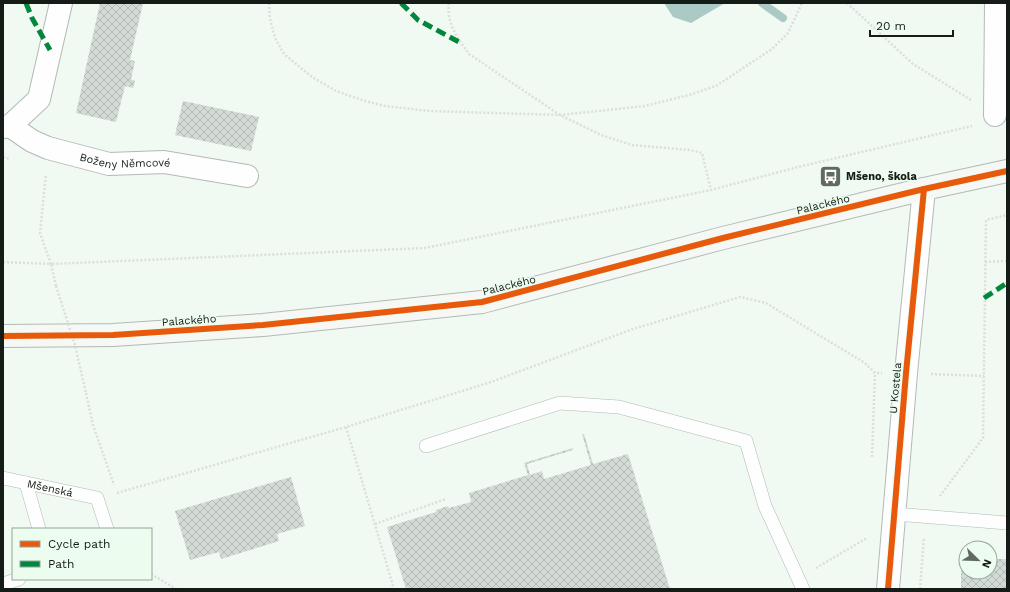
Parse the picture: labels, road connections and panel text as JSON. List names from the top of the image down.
{
  "streets": {
    "street": ["Boženy Němcové", "Palackého", "U Kostela"],
    "lane": ["Mšenská"]
  },
  "crossings": [
    ["Palackého", "U Kostela"]
  ],
  "places": {
    "bus stop": ["Mšeno, škola"]
  },
  "legend": ["Cycle path", "Path"],
  "scale_bar": "20 m",
  "north": "bottom right"
}
